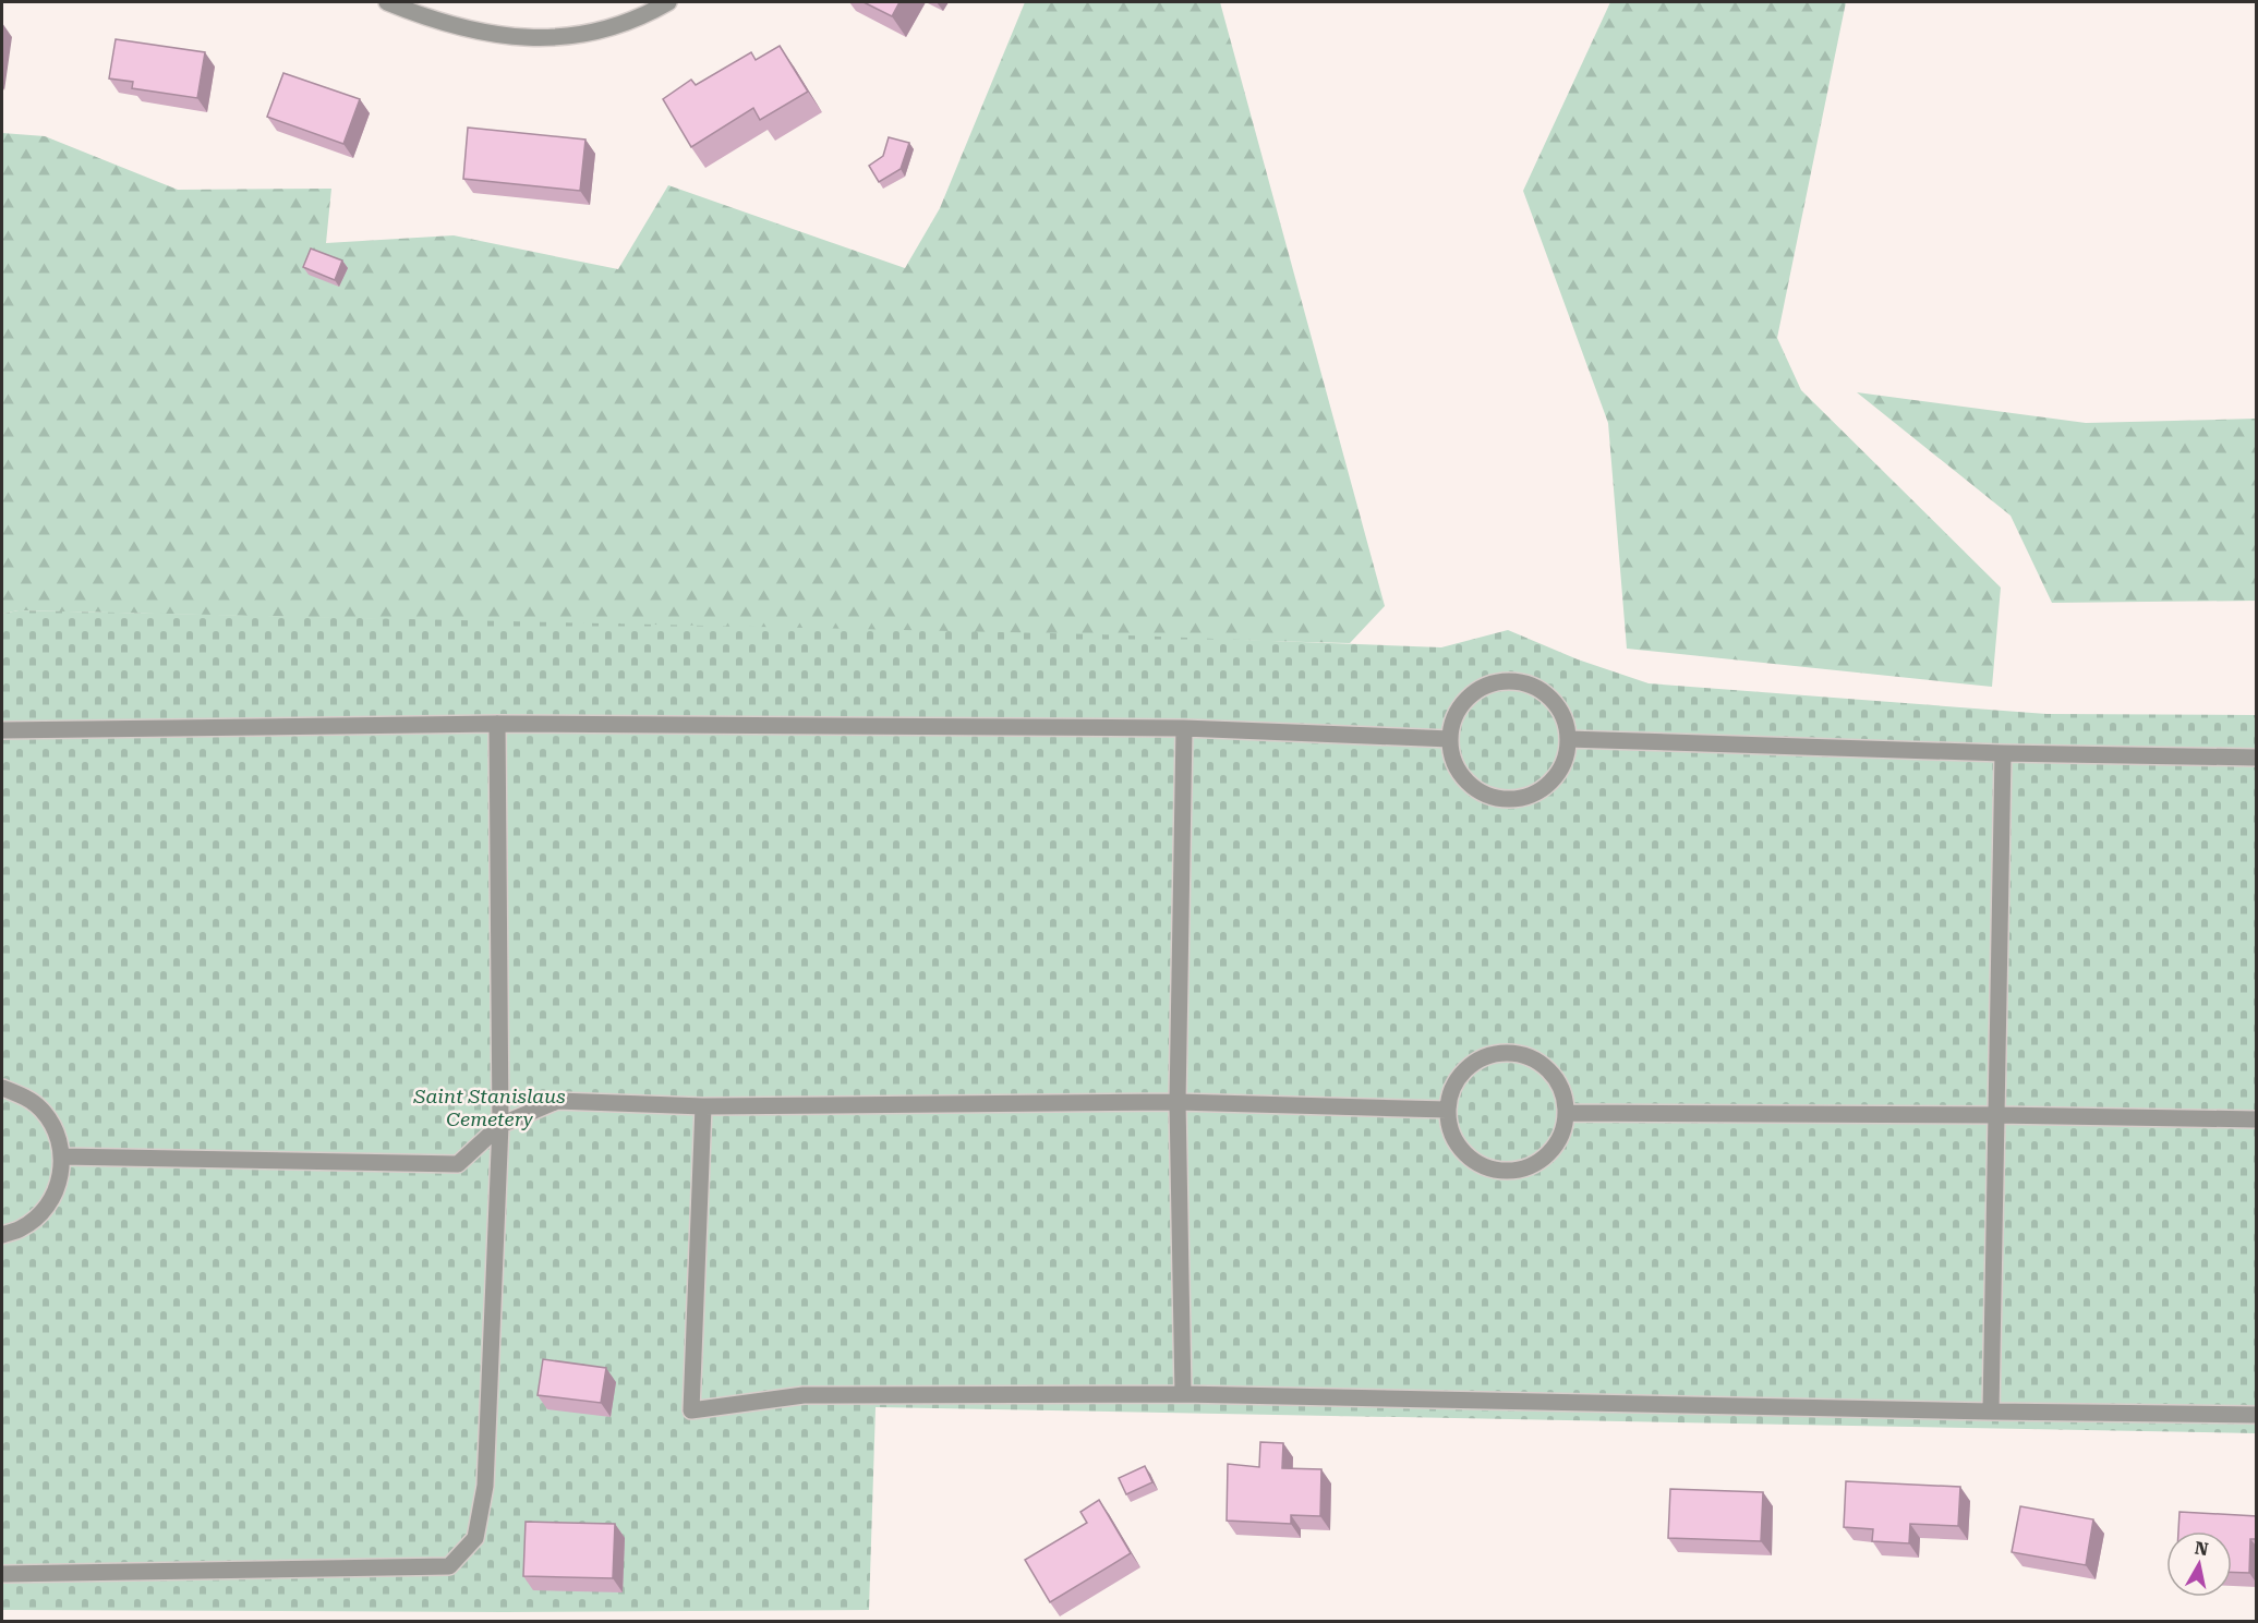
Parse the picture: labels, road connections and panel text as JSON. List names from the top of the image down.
{
  "parks": ["Saint Stanislaus Cemetery"],
  "north": "top"
}
